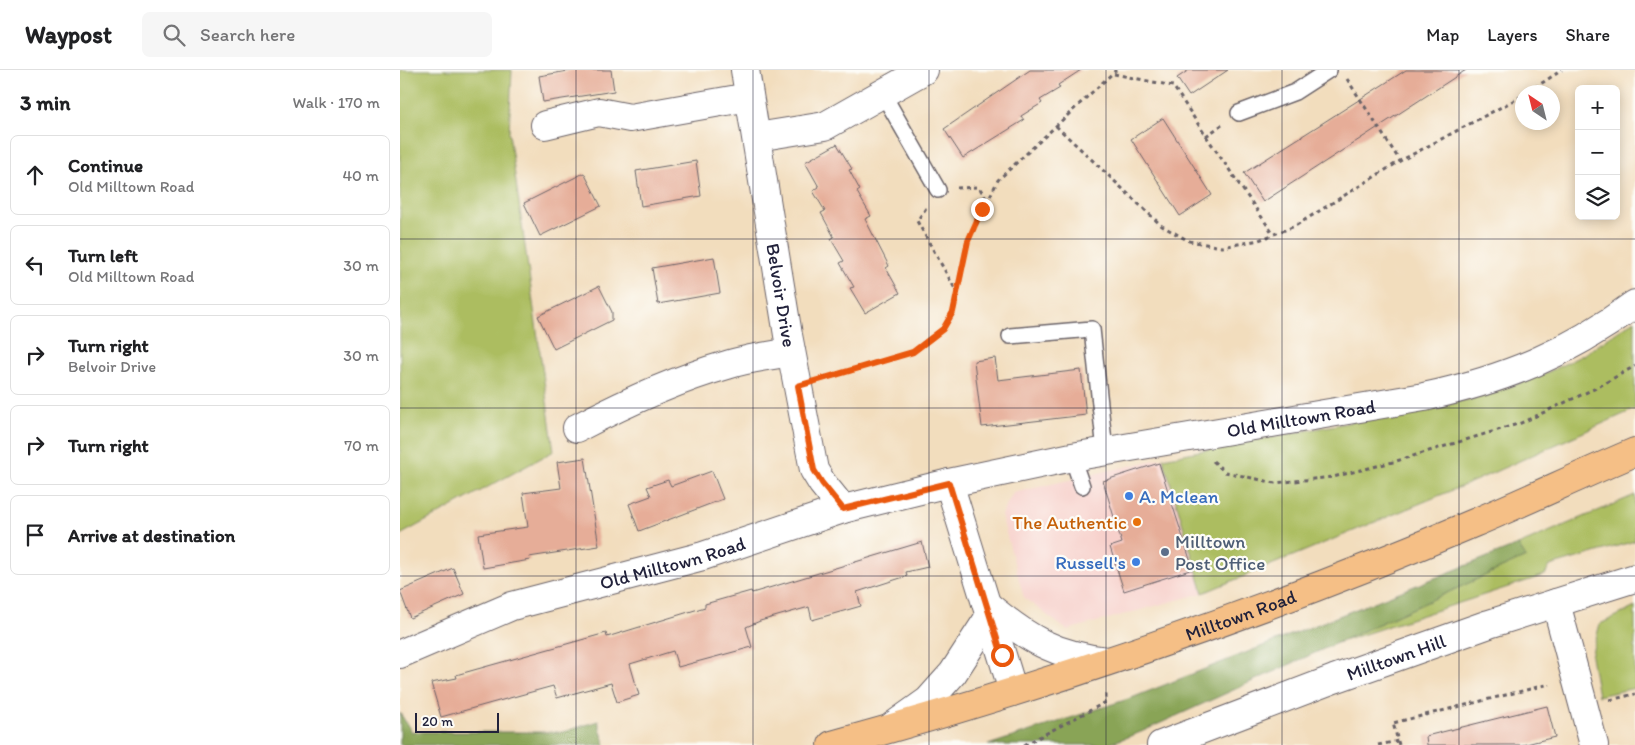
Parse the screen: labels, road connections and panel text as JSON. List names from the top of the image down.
{
  "streets": {
    "highway": ["Milltown Road"],
    "street": ["Belvoir Drive", "Old Milltown Road", "Milltown Hill"]
  },
  "crossings": [
    ["Belvoir Drive", "Old Milltown Road"]
  ],
  "places": [
    "A. Mclean",
    "The Authentic",
    "Milltown Post Office",
    "Russell's"
  ],
  "scale_bar": "20 m",
  "north": "top left",
  "page": {
    "header": "Waypost",
    "search": "Search here",
    "nav": ["Map", "Layers", "Share"],
    "heading": ["3 min", "Walk · 170 m"],
    "map_buttons": ["+", "−"],
    "list": [
      ["Continue", "Old Milltown Road", "40 m"],
      ["Turn left", "Old Milltown Road", "30 m"],
      ["Turn right", "Belvoir Drive", "30 m"],
      ["Turn right", "70 m"],
      "Arrive at destination"
    ],
    "scale": "20 m"
  }
}
